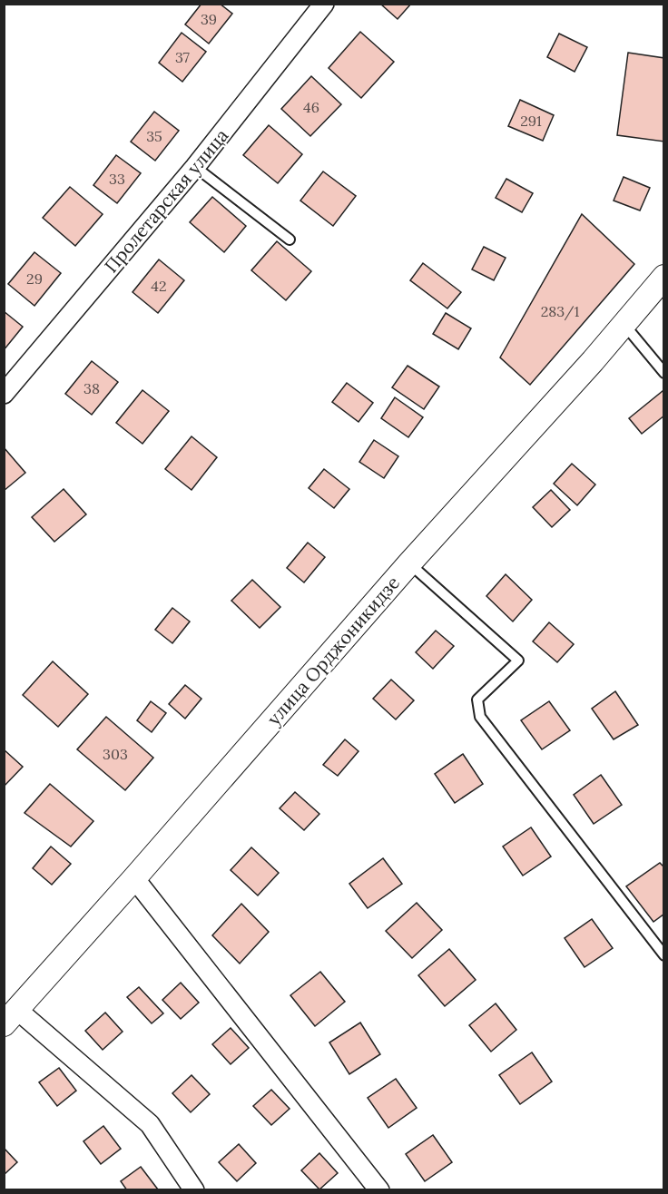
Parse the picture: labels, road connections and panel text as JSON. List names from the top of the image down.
{
  "streets": {
    "street": ["Пролетарская улица", "улица Орджоникидзе"]
  },
  "house_numbers": [
    "39",
    "37",
    "46",
    "291",
    "35",
    "33",
    "29",
    "42",
    "283/1",
    "38",
    "303"
  ]
}
